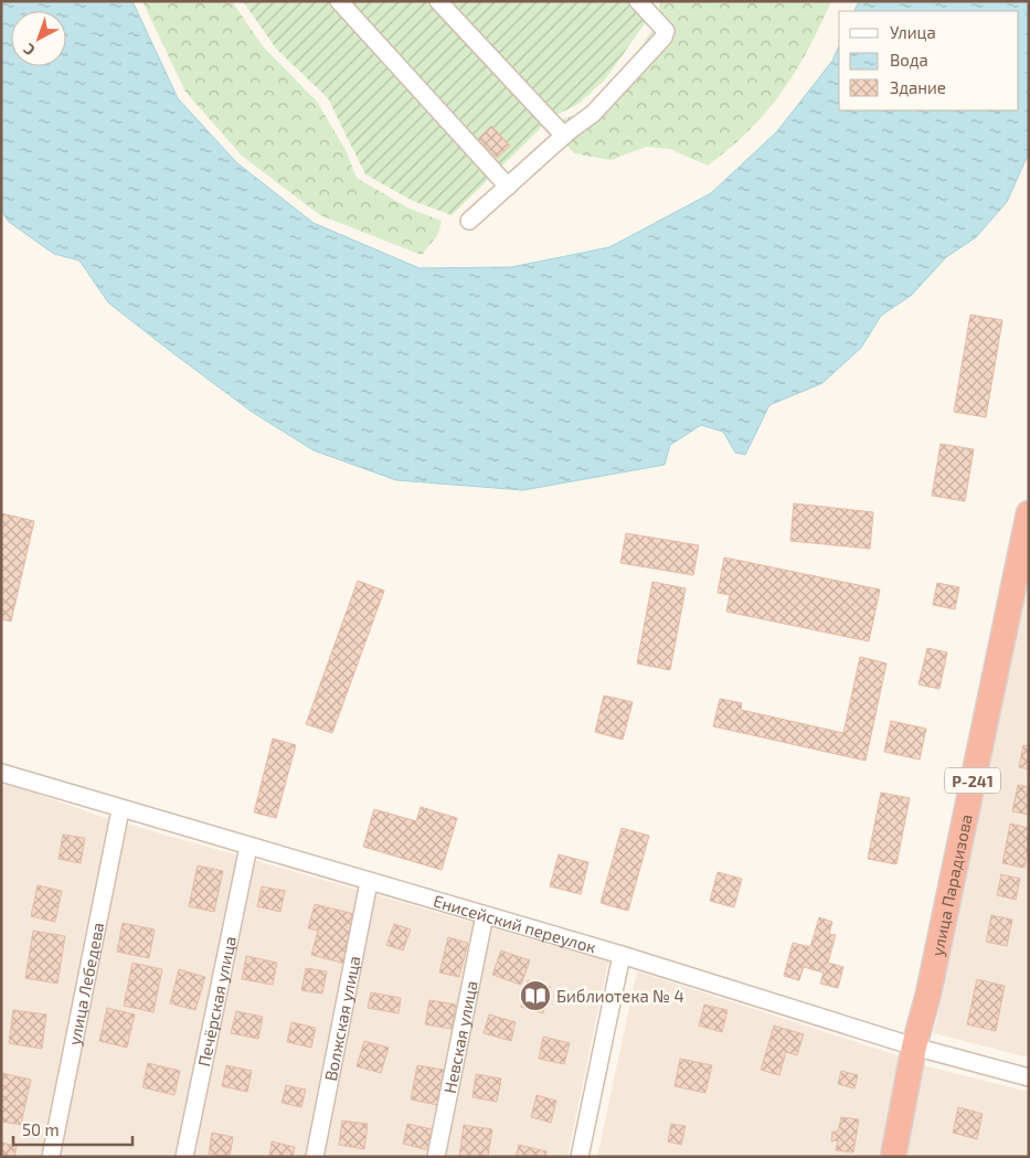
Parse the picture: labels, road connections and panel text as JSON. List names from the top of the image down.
{
  "streets": {
    "highway": ["Р-241", "улица Парадизова"],
    "street": [
      "Енисейский переулок",
      "улица Лебедева",
      "Печёрская улица",
      "Волжская улица",
      "Невская улица"
    ]
  },
  "crossings": [
    ["улица Парадизова", "Енисейский переулок"],
    ["Енисейский переулок", "улица Лебедева"],
    ["Енисейский переулок", "Печёрская улица"],
    ["Енисейский переулок", "Волжская улица"],
    ["Енисейский переулок", "Невская улица"]
  ],
  "places": {
    "library": ["Библиотека № 4"]
  },
  "legend": ["Улица", "Вода", "Здание"],
  "scale_bar": "50 m",
  "north": "bottom left"
}
